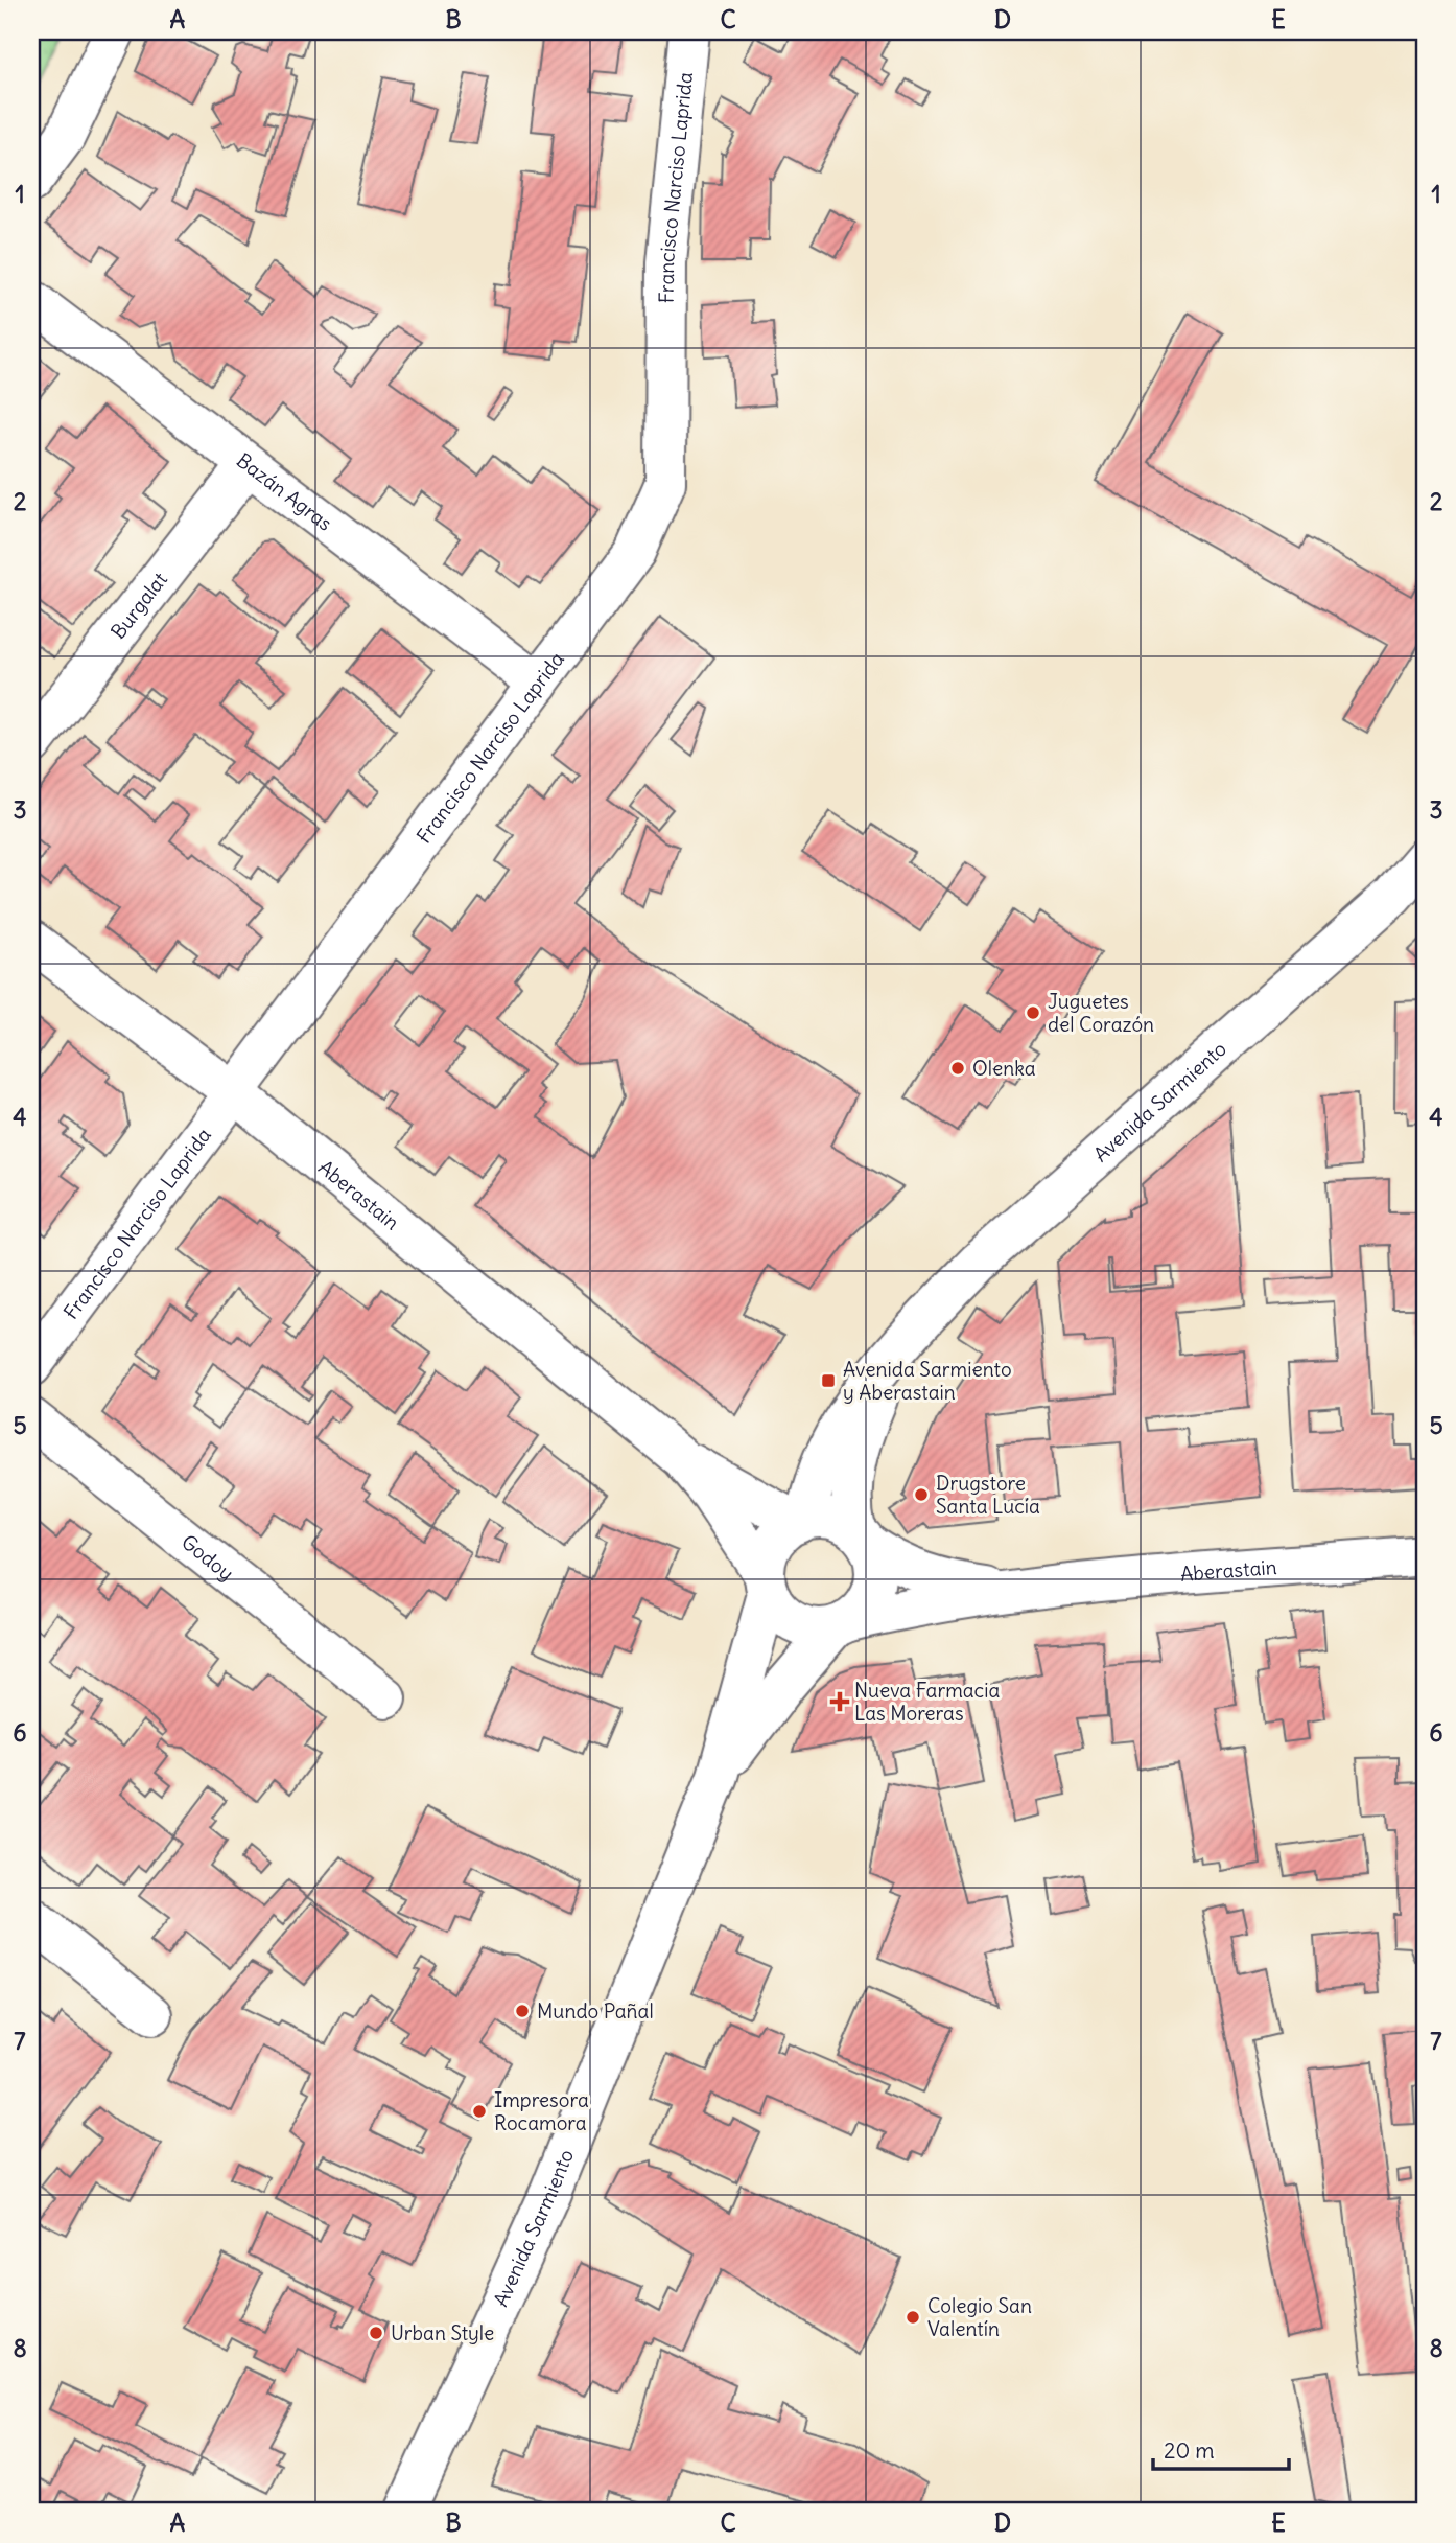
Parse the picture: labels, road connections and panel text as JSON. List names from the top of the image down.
{
  "streets": {
    "street": [
      "Francisco Narciso Laprida",
      "Bazán Agras",
      "Burgalat",
      "Avenida Sarmiento",
      "Aberastain",
      "Godoy"
    ]
  },
  "crossings": [
    ["Francisco Narciso Laprida", "Bazán Agras"],
    ["Francisco Narciso Laprida", "Aberastain"],
    ["Bazán Agras", "Burgalat"],
    ["Avenida Sarmiento", "Aberastain"]
  ],
  "places": {
    "other": [
      "Juguetes del Corazón",
      "Olenka",
      "Drugstore Santa Lucía",
      "Mundo Pañal",
      "Impresora Rocamora",
      "Colegio San Valentín",
      "Urban Style"
    ],
    "transit": ["Avenida Sarmiento y Aberastain"],
    "health": ["Nueva Farmacia Las Moreras"]
  },
  "scale_bar": "20 m",
  "grid": {
    "columns": [
      "A",
      "B",
      "C",
      "D",
      "E"
    ],
    "rows": [
      "1",
      "2",
      "3",
      "4",
      "5",
      "6",
      "7",
      "8"
    ]
  }
}
